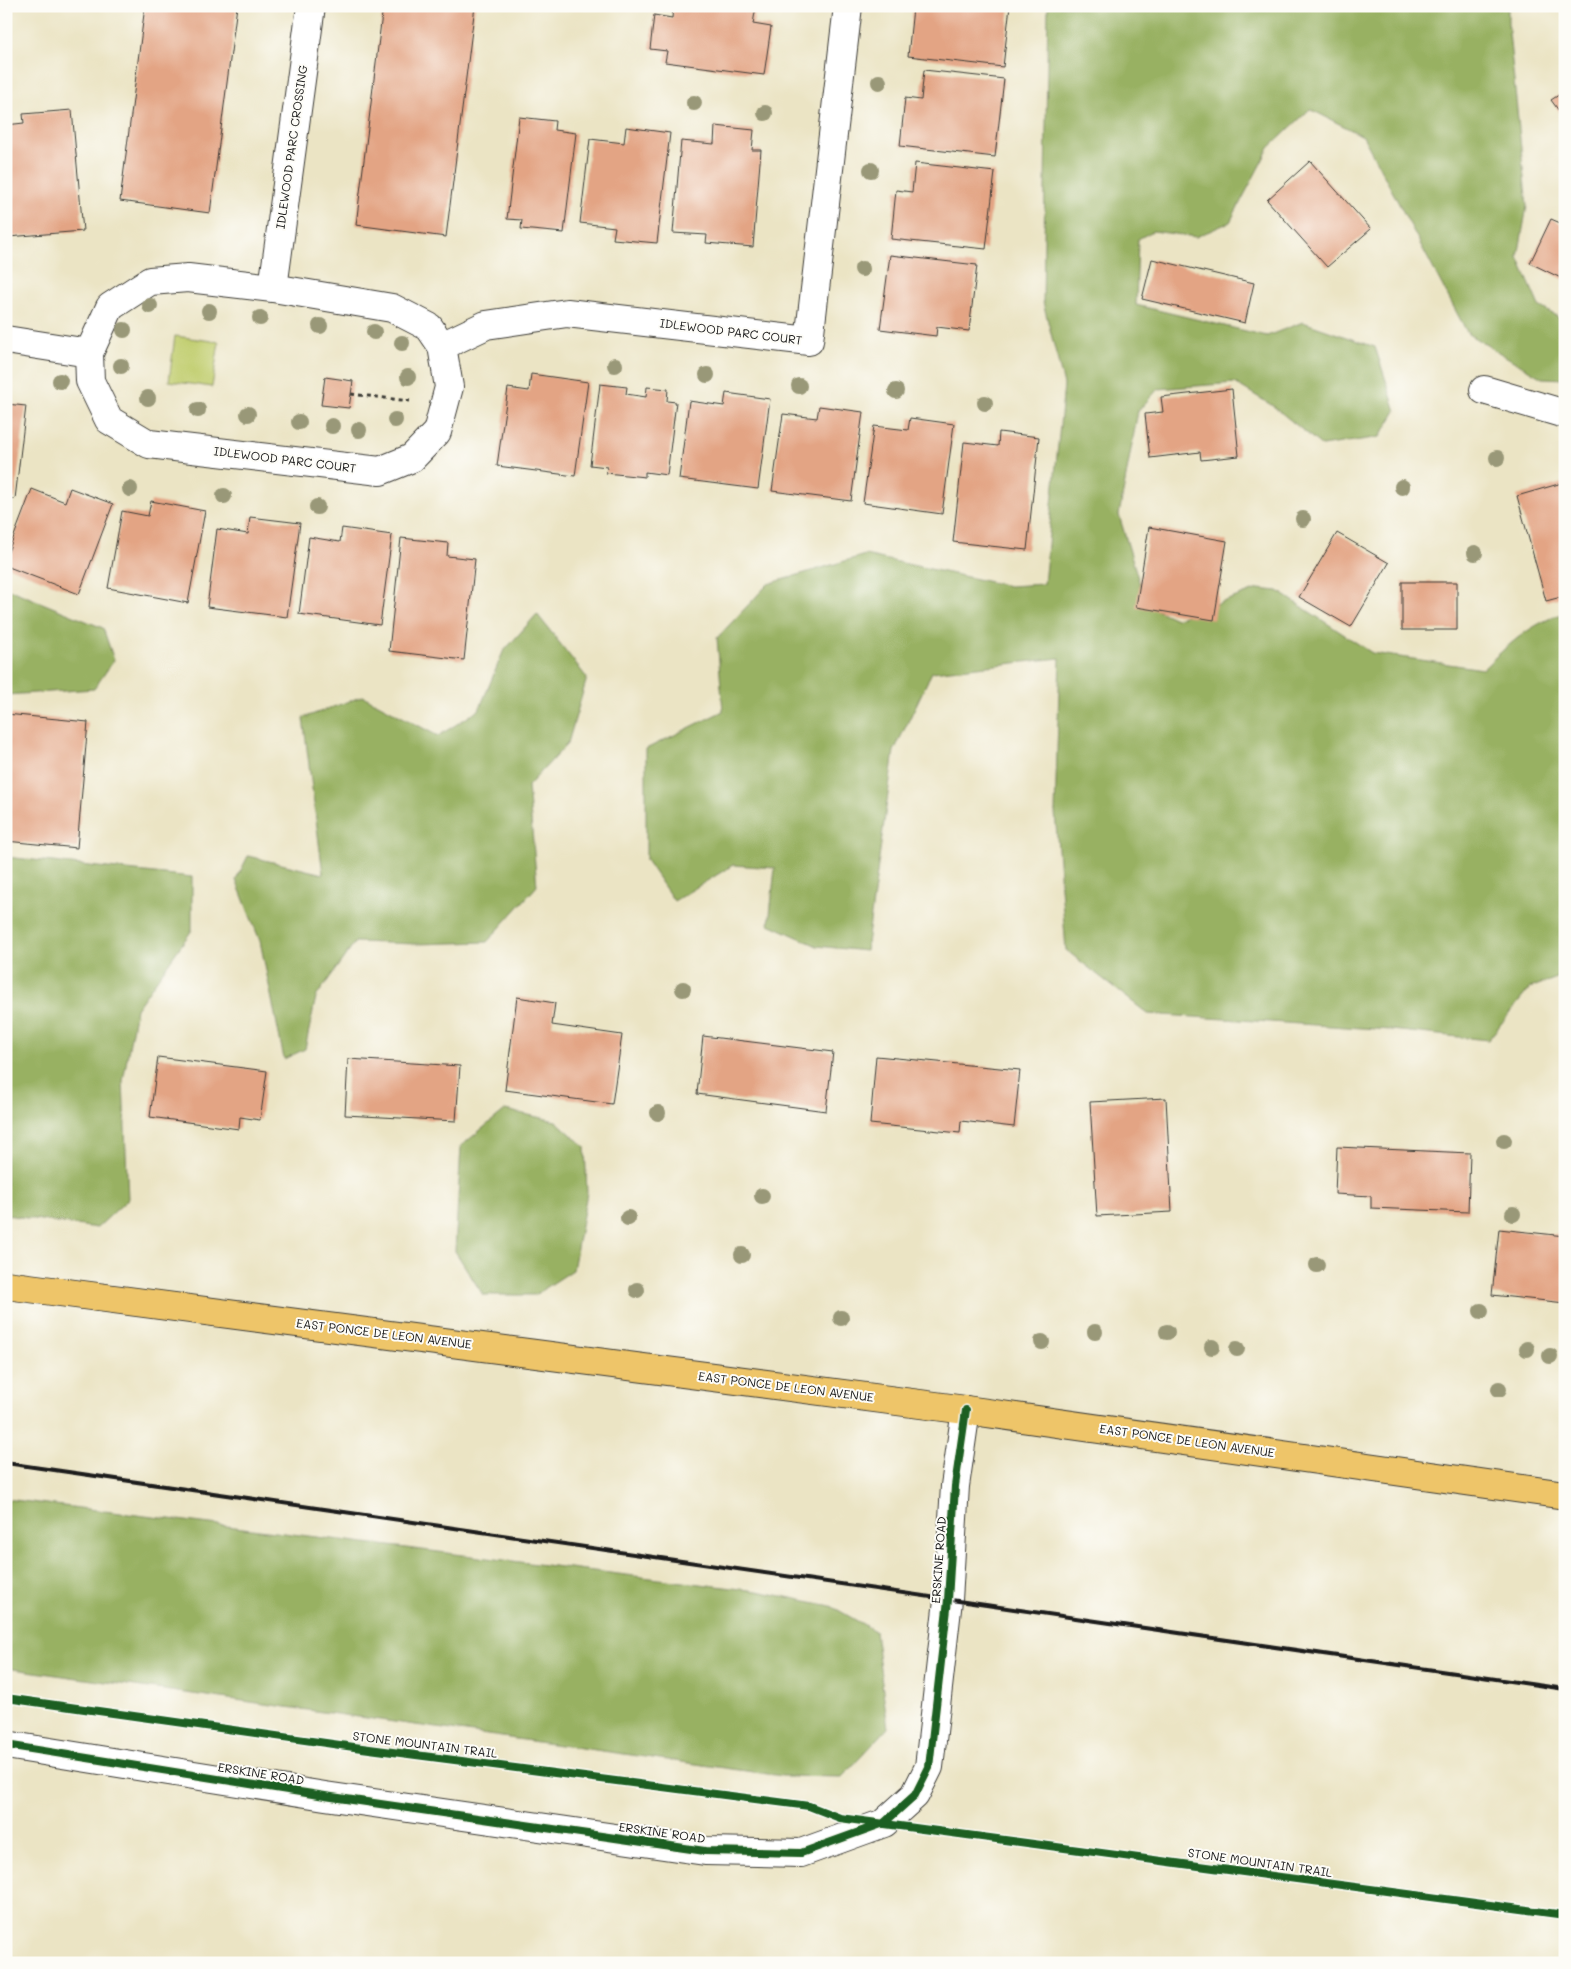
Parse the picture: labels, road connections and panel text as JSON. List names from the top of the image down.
{
  "streets": {
    "main road": ["EAST PONCE DE LEON AVENUE"],
    "street": ["IDLEWOOD PARC CROSSING", "IDLEWOOD PARC COURT", "ERSKINE ROAD"],
    "cycle path": ["STONE MOUNTAIN TRAIL"]
  },
  "crossings": [
    ["IDLEWOOD PARC CROSSING", "IDLEWOOD PARC COURT"],
    ["EAST PONCE DE LEON AVENUE", "ERSKINE ROAD"]
  ]
}
